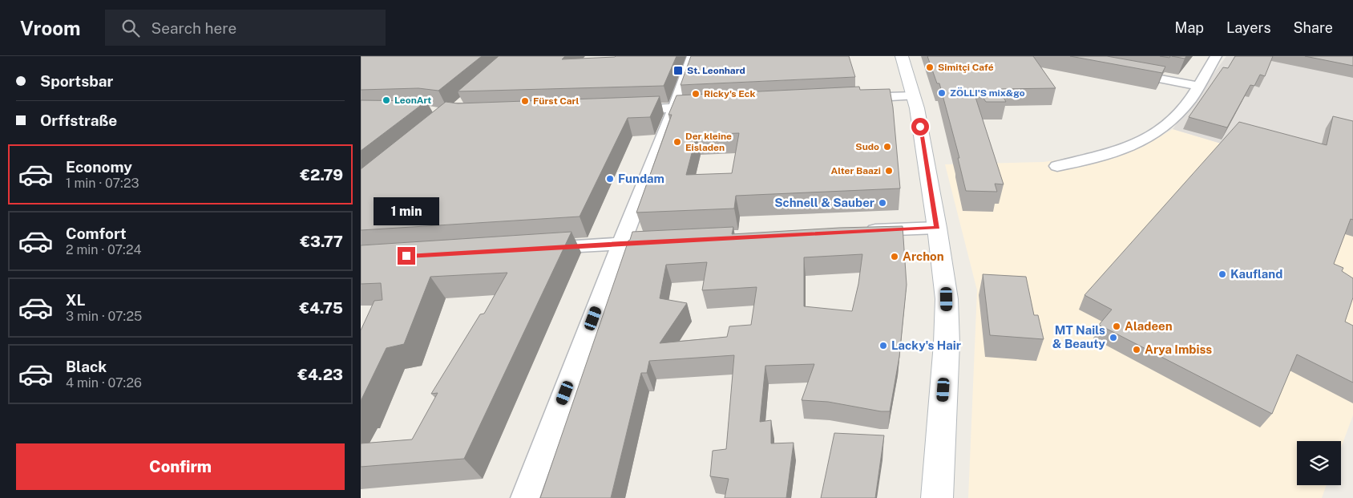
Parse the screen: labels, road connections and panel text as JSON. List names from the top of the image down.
{
  "places": {
    "other": [
      "Simitçi Café",
      "ZÖLLI'S mix&go",
      "Ricky's Eck",
      "LeonArt",
      "Fürst Carl",
      "Der kleine Eisladen",
      "Sudo",
      "Alter Baazi",
      "Fundam",
      "Schnell & Sauber",
      "Archon",
      "Kaufland",
      "Aladeen",
      "MT Nails & Beauty",
      "Lacky's Hair",
      "Arya Imbiss"
    ],
    "transit": ["St. Leonhard"]
  },
  "page": {
    "header": "Vroom",
    "search": "Search here",
    "nav": ["Map", "Layers", "Share"],
    "banner": ["Sportsbar", "Orffstraße"],
    "list": [
      {
        "name": "Economy",
        "note": "1 min · 07:23",
        "value": "€2.79"
      },
      {
        "name": "Comfort",
        "note": "2 min · 07:24",
        "value": "€3.77"
      },
      {
        "name": "XL",
        "note": "3 min · 07:25",
        "value": "€4.75"
      },
      {
        "name": "Black",
        "note": "4 min · 07:26",
        "value": "€4.23"
      }
    ],
    "bubble": "1 min",
    "buttons": "Confirm"
  }
}
